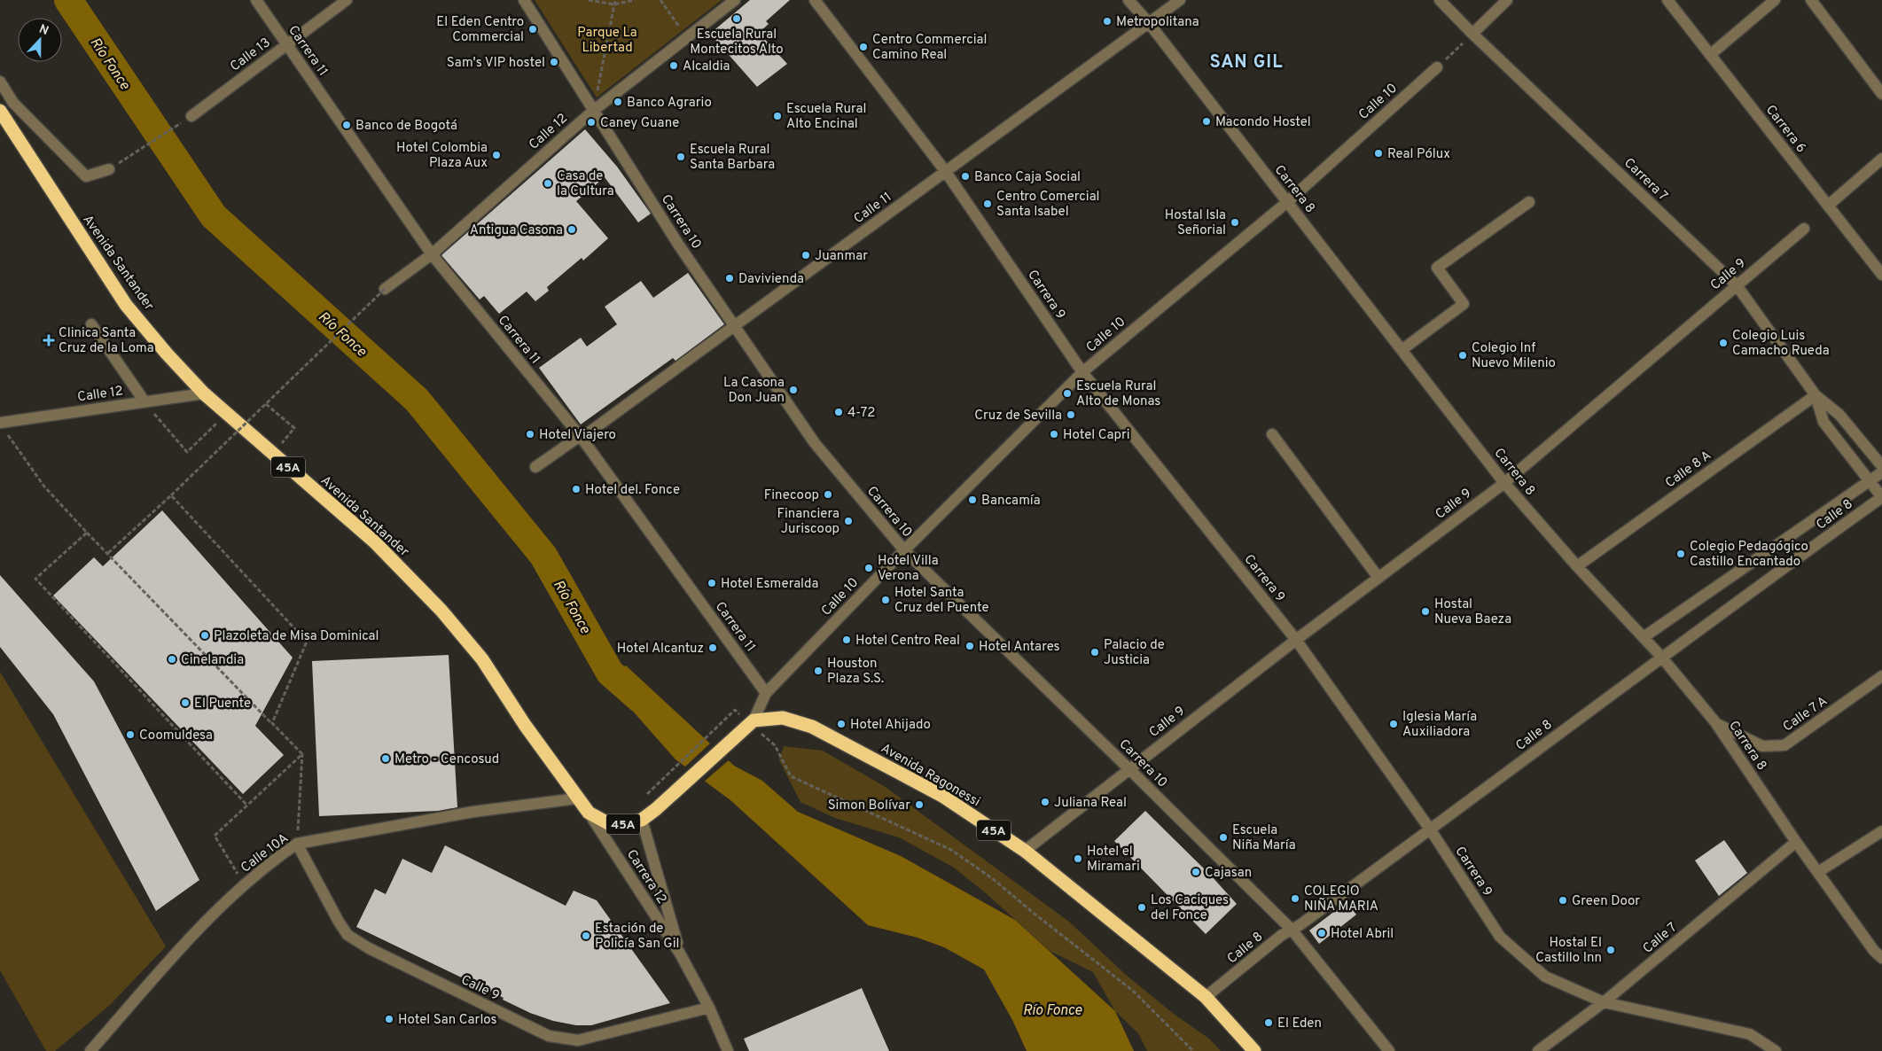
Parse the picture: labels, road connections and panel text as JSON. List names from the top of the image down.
{
  "streets": {
    "highway": ["Avenida Santander", "45A", "Avenida Ragonessi"],
    "street": [
      "Carrera 11",
      "Calle 13",
      "Calle 10",
      "Carrera 6",
      "Calle 12",
      "Carrera 7",
      "Carrera 8",
      "Calle 11",
      "Carrera 10",
      "Calle 9",
      "Carrera 9",
      "Calle 8 A",
      "Calle 8",
      "Calle 7 A",
      "Calle 10A",
      "Carrera 12",
      "Calle 7"
    ]
  },
  "crossings": [
    ["Carrera 11", "Calle 13"],
    ["Carrera 11", "Calle 10"],
    ["Carrera 11", "Calle 12"],
    ["Carrera 11", "Calle 11"],
    ["Calle 10", "Carrera 8"],
    ["Calle 10", "Carrera 10"],
    ["Calle 10", "Avenida Santander"],
    ["Calle 10", "Carrera 9"],
    ["Calle 10", "Avenida Ragonessi"],
    ["Calle 12", "Carrera 10"],
    ["Calle 12", "Avenida Santander"],
    ["Carrera 7", "Calle 9"],
    ["Carrera 7", "Calle 8 A"],
    ["Carrera 7", "Calle 8"],
    ["Carrera 8", "Calle 11"],
    ["Carrera 8", "Calle 9"],
    ["Carrera 8", "Calle 8 A"],
    ["Carrera 8", "Calle 8"],
    ["Carrera 8", "Calle 7 A"],
    ["Carrera 8", "Calle 7"],
    ["Calle 11", "Carrera 10"],
    ["Calle 11", "Carrera 9"],
    ["Carrera 10", "Calle 9"],
    ["Carrera 10", "Calle 8"],
    ["Avenida Santander", "Avenida Ragonessi"],
    ["Avenida Santander", "Calle 10A"],
    ["Avenida Santander", "Carrera 12"],
    ["Calle 9", "Carrera 9"],
    ["Calle 9", "Avenida Ragonessi"],
    ["Calle 9", "Calle 10A"],
    ["Calle 9", "Carrera 12"],
    ["Carrera 9", "Calle 8"],
    ["Carrera 9", "Calle 7"],
    ["Calle 8", "Avenida Ragonessi"]
  ],
  "districts": ["SAN GIL"],
  "water": ["Río Fonce"],
  "parks": ["Parque La Libertad"],
  "places": {
    "other": [
      "Escuela Rural Montecitos Alto",
      "Metropolitana",
      "El Eden Centro Commercial",
      "Centro Commercial Camino Real",
      "Sam's VIP hostel",
      "Alcaldia",
      "Banco Agrario",
      "Escuela Rural Alto Encinal",
      "Macondo Hostel",
      "Caney Guane",
      "Banco de Bogotá",
      "Real Pólux",
      "Hotel Colombia Plaza Aux",
      "Escuela Rural Santa Barbara",
      "Banco Caja Social",
      "Casa de la Cultura",
      "Centro Comercial Santa Isabel",
      "Hostal Isla Señorial",
      "Antigua Casona",
      "Juanmar",
      "Davivienda",
      "Colegio Luis Camacho Rueda",
      "Colegio Inf Nuevo Milenio",
      "La Casona Don Juan",
      "Escuela Rural Alto de Monas",
      "4-72",
      "Cruz de Sevilla",
      "Hotel Viajero",
      "Hotel Capri",
      "Hotel del. Fonce",
      "Finecoop",
      "Bancamía",
      "Financiera Juriscoop",
      "Colegio Pedagógico Castillo Encantado",
      "Hotel Villa Verona",
      "Hotel Esmeralda",
      "Hotel Santa Cruz del Puente",
      "Hostal Nueva Baeza",
      "Plazoleta de Misa Dominical",
      "Hotel Centro Real",
      "Hotel Antares",
      "Hotel Alcantuz",
      "Palacio de Justicia",
      "Cinelandia",
      "Houston Plaza S.S.",
      "El Puente",
      "Hotel Ahijado",
      "Iglesia María Auxiliadora",
      "Coomuldesa",
      "Metro - Cencosud",
      "Juliana Real",
      "Simon Bolívar",
      "Escuela Niña María",
      "Hotel el Miramari",
      "Cajasan",
      "COLEGIO NIÑA MARIA",
      "Green Door",
      "Los Caciques del Fonce",
      "Hotel Abril",
      "Estación de Policía San Gil",
      "Hostal El Castillo Inn",
      "Hotel San Carlos",
      "El Eden"
    ],
    "health": ["Clinica Santa Cruz de la Loma"]
  },
  "north": "top"
}
